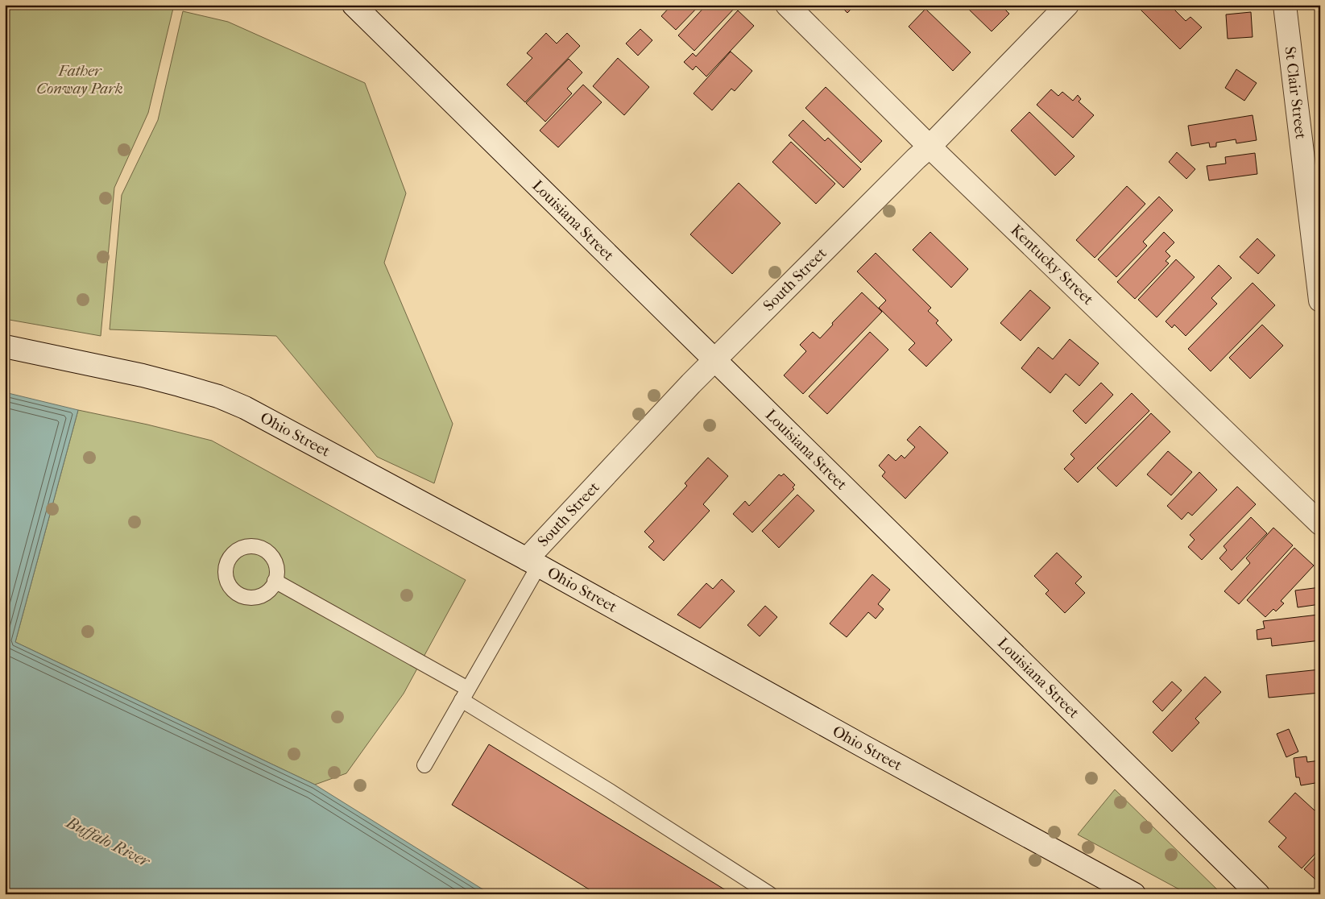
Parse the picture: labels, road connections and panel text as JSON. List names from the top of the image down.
{
  "streets": {
    "street": [
      "St Clair Street",
      "Louisiana Street",
      "Kentucky Street",
      "South Street",
      "Ohio Street"
    ]
  },
  "crossings": [
    ["Louisiana Street", "South Street"],
    ["Kentucky Street", "South Street"],
    ["South Street", "Ohio Street"]
  ],
  "water": ["Buffalo River"],
  "parks": ["Father Conway Park"]
}
